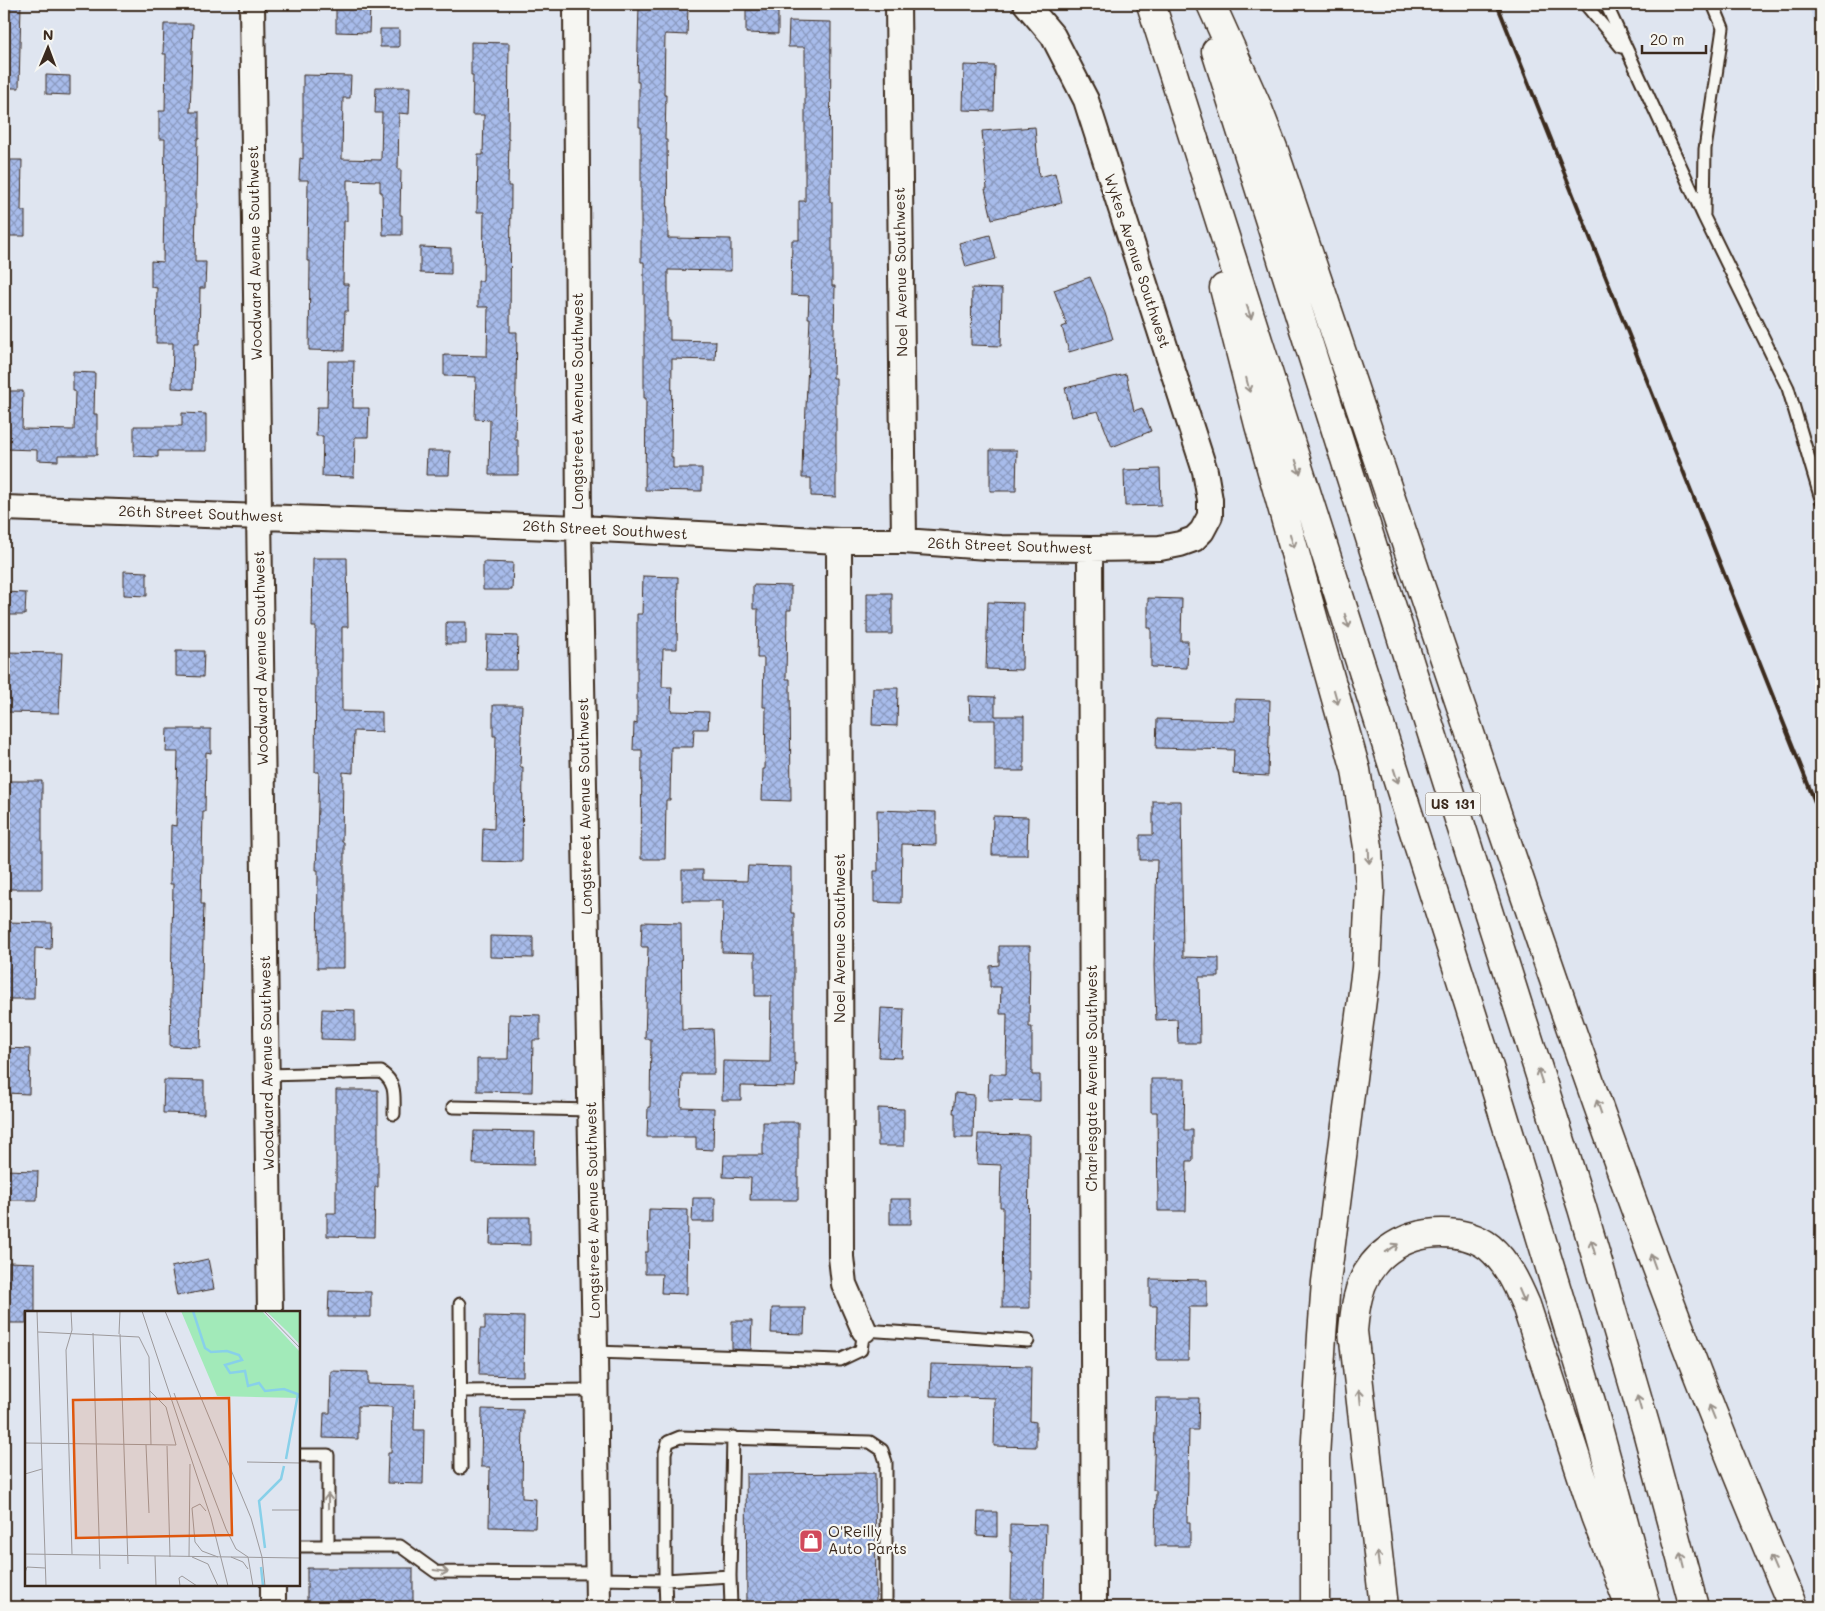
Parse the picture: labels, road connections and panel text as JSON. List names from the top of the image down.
{
  "streets": {
    "highway": ["US 131"],
    "street": [
      "Woodward Avenue Southwest",
      "Wykes Avenue Southwest",
      "Noel Avenue Southwest",
      "Longstreet Avenue Southwest",
      "26th Street Southwest",
      "Charlesgate Avenue Southwest"
    ]
  },
  "crossings": [
    ["Woodward Avenue Southwest", "26th Street Southwest"],
    ["Wykes Avenue Southwest", "26th Street Southwest"],
    ["Noel Avenue Southwest", "26th Street Southwest"],
    ["Longstreet Avenue Southwest", "26th Street Southwest"],
    ["26th Street Southwest", "Charlesgate Avenue Southwest"]
  ],
  "places": {
    "shop": ["O'Reilly Auto Parts"]
  },
  "scale_bar": "20 m",
  "north": "top"
}
